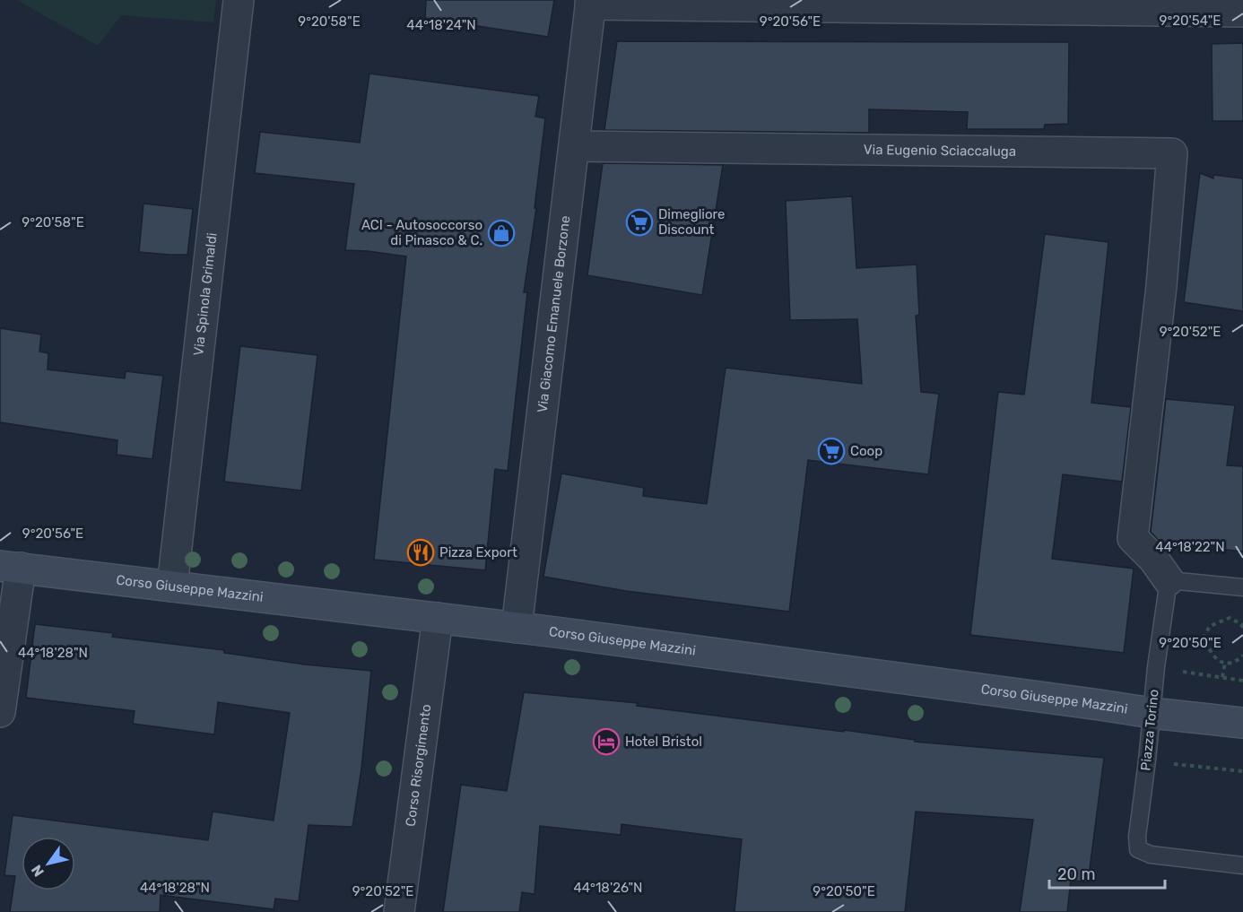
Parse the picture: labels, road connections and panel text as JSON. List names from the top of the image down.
{
  "streets": {
    "street": [
      "Via Eugenio Sciaccaluga",
      "Via Spinola Grimaldi",
      "Via Giacomo Emanuele Borzone",
      "Corso Giuseppe Mazzini",
      "Corso Risorgimento"
    ],
    "lane": ["Piazza Torino"]
  },
  "crossings": [
    ["Via Eugenio Sciaccaluga", "Via Giacomo Emanuele Borzone"],
    ["Via Eugenio Sciaccaluga", "Piazza Torino"],
    ["Via Spinola Grimaldi", "Corso Giuseppe Mazzini"],
    ["Via Giacomo Emanuele Borzone", "Corso Giuseppe Mazzini"],
    ["Corso Giuseppe Mazzini", "Piazza Torino"],
    ["Corso Giuseppe Mazzini", "Corso Risorgimento"]
  ],
  "places": {
    "supermarket": ["Dimegliore Discount", "Coop"],
    "shop": ["ACI - Autosoccorso di Pinasco & C."],
    "restaurant": ["Pizza Export"],
    "hotel": ["Hotel Bristol"]
  },
  "scale_bar": "20 m",
  "north": "bottom left",
  "coordinates": [
    "9°20'54\"E",
    "9°20'58\"E",
    "9°20'56\"E",
    "44°18'24\"N",
    "9°20'52\"E",
    "44°18'22\"N",
    "9°20'50\"E",
    "44°18'28\"N",
    "44°18'26\"N"
  ]
}
